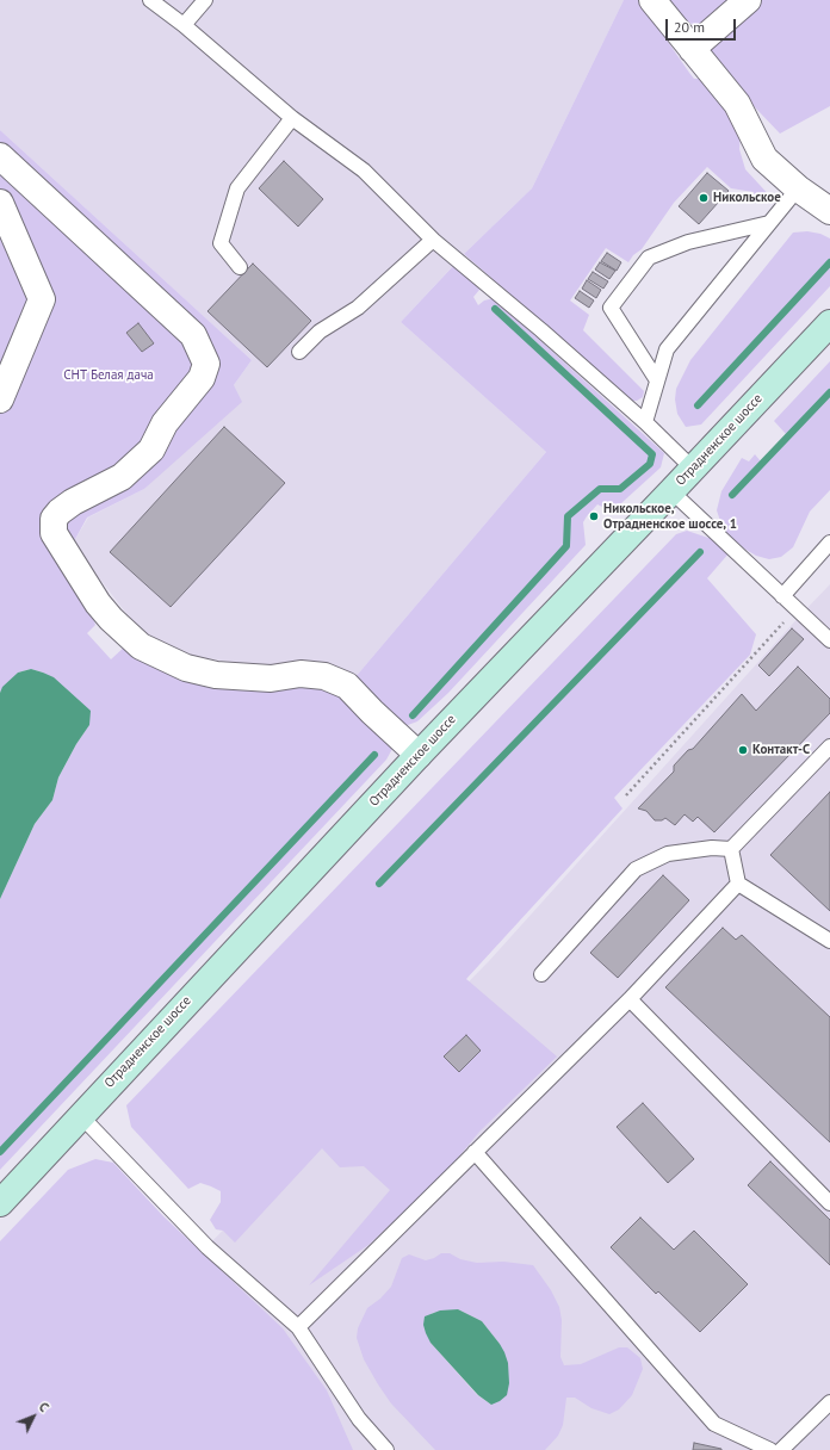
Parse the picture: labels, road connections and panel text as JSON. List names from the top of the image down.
{
  "streets": {
    "main road": ["Отрадненское шоссе"]
  },
  "parks": ["СНТ Белая дача"],
  "places": ["Никольское", "Никольское, Отрадненское шоссе, 1", "Контакт-С"],
  "scale_bar": "20 m",
  "north": "top right"
}
